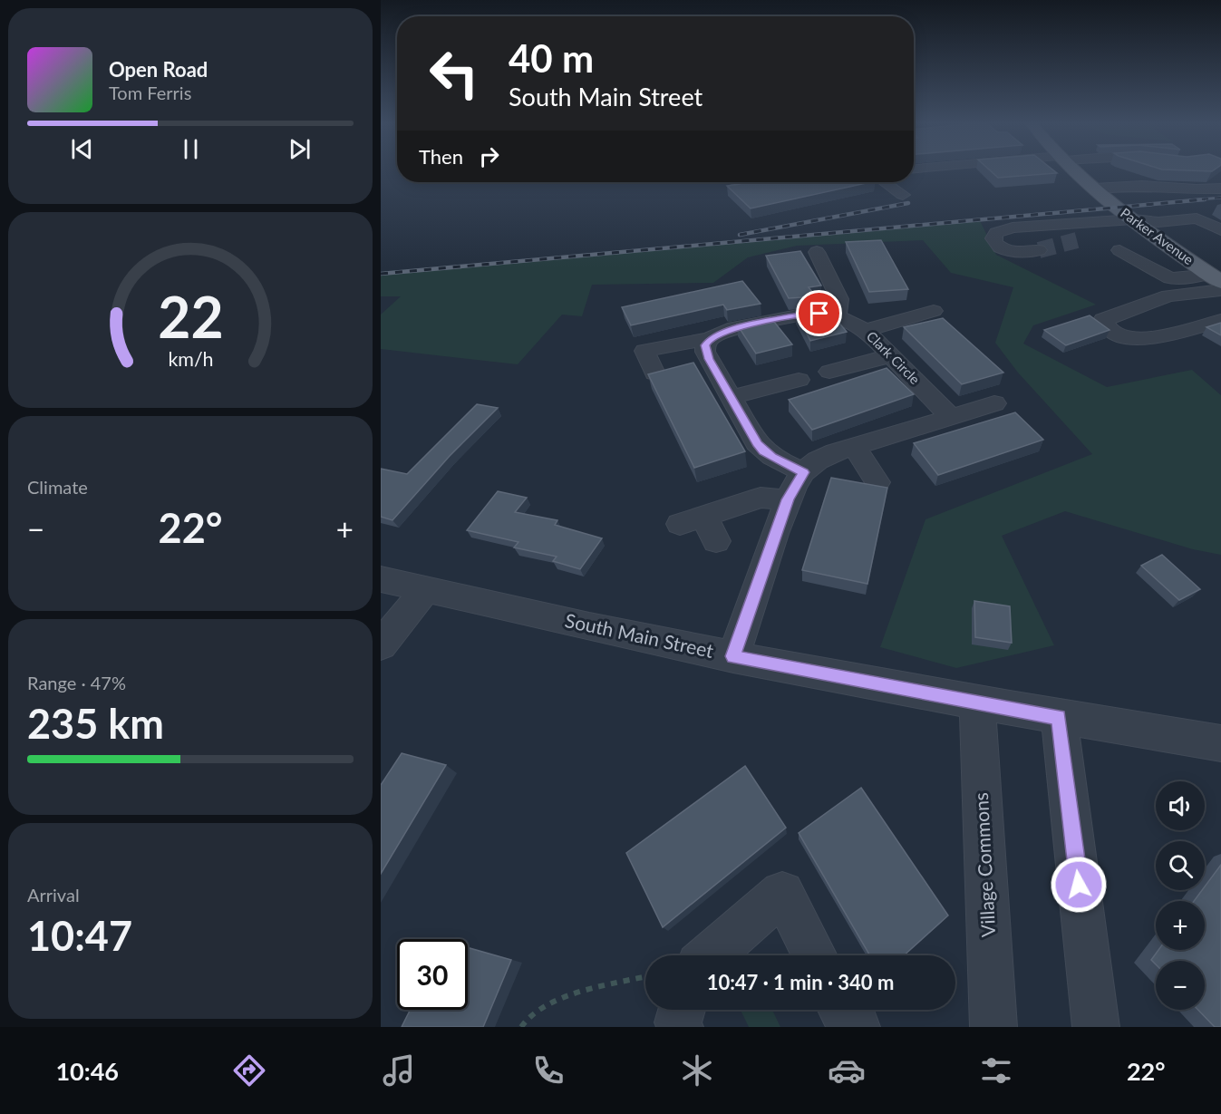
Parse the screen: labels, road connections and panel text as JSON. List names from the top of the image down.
{
  "streets": {
    "main road": ["Parker Avenue"],
    "street": ["Clark Circle", "South Main Street", "Village Commons"]
  },
  "crossings": [
    ["South Main Street", "Village Commons"]
  ],
  "page": {
    "turn": ["40 m", "South Main Street"],
    "song": ["Open Road", "Tom Ferris"],
    "then": "Then",
    "tile": [
      "Climate",
      ["Range · 47%", "235 km"],
      ["Arrival", "10:47"]
    ],
    "heat": ["−", "22°", "+"],
    "map_buttons": ["+", "−"],
    "limit": "30",
    "trip": "10:47 · 1 min · 340 m",
    "tabs": ["10:46", "22°"],
    "gauge": ["22", "km/h"]
  }
}
